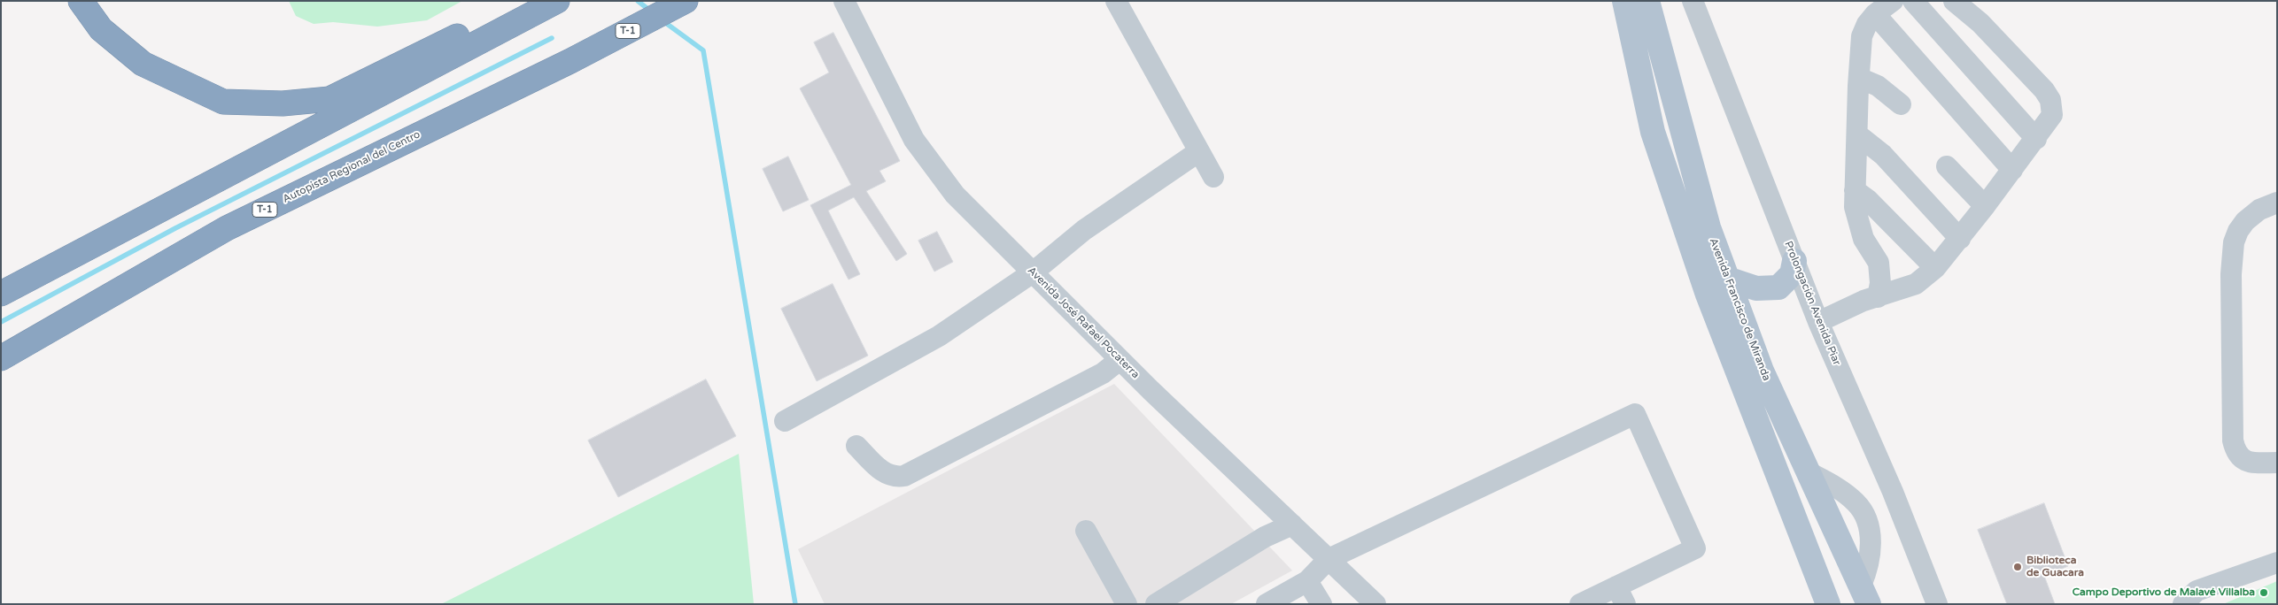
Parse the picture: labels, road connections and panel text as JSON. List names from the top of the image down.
{
  "streets": {
    "highway": ["T-1", "Autopista Regional del Centro"],
    "main road": ["Avenida Francisco de Miranda"],
    "street": ["Prolongación Avenida Piar", "Avenida José Rafael Pocaterra"]
  },
  "places": ["Biblioteca de Guacara", "Campo Deportivo de Malavé Villalba"]
}
